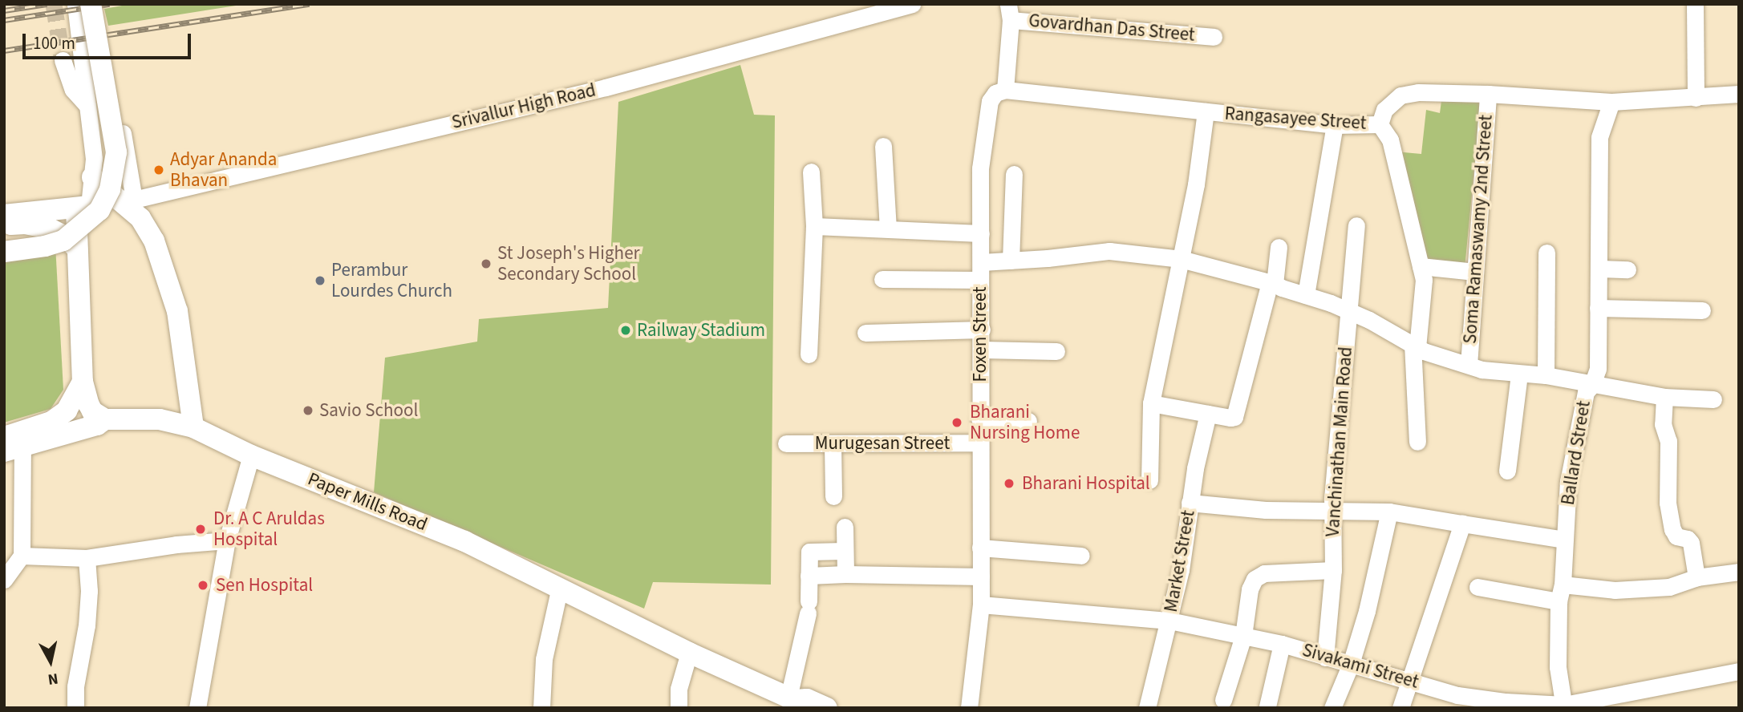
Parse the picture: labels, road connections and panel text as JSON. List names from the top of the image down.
{
  "streets": {
    "main road": ["Paper Mills Road"],
    "street": [
      "Govardhan Das Street",
      "Srivallur High Road",
      "Rangasayee Street",
      "Soma Ramaswamy 2nd Street",
      "Foxen Street",
      "Vanchinathan Main Road",
      "Murugesan Street",
      "Ballard Street",
      "Market Street",
      "Sivakami Street"
    ]
  },
  "crossings": [
    ["Rangasayee Street", "Soma Ramaswamy 2nd Street"],
    ["Rangasayee Street", "Foxen Street"],
    ["Rangasayee Street", "Ballard Street"],
    ["Foxen Street", "Murugesan Street"],
    ["Foxen Street", "Sivakami Street"],
    ["Vanchinathan Main Road", "Sivakami Street"],
    ["Ballard Street", "Sivakami Street"],
    ["Market Street", "Sivakami Street"]
  ],
  "places": [
    "Adyar Ananda Bhavan",
    "St Joseph's Higher Secondary School",
    "Perambur Lourdes Church",
    "Railway Stadium",
    "Savio School",
    "Bharani Nursing Home",
    "Bharani Hospital",
    "Dr. A C Aruldas Hospital",
    "Sen Hospital"
  ],
  "scale_bar": "100 m",
  "north": "bottom"
}
